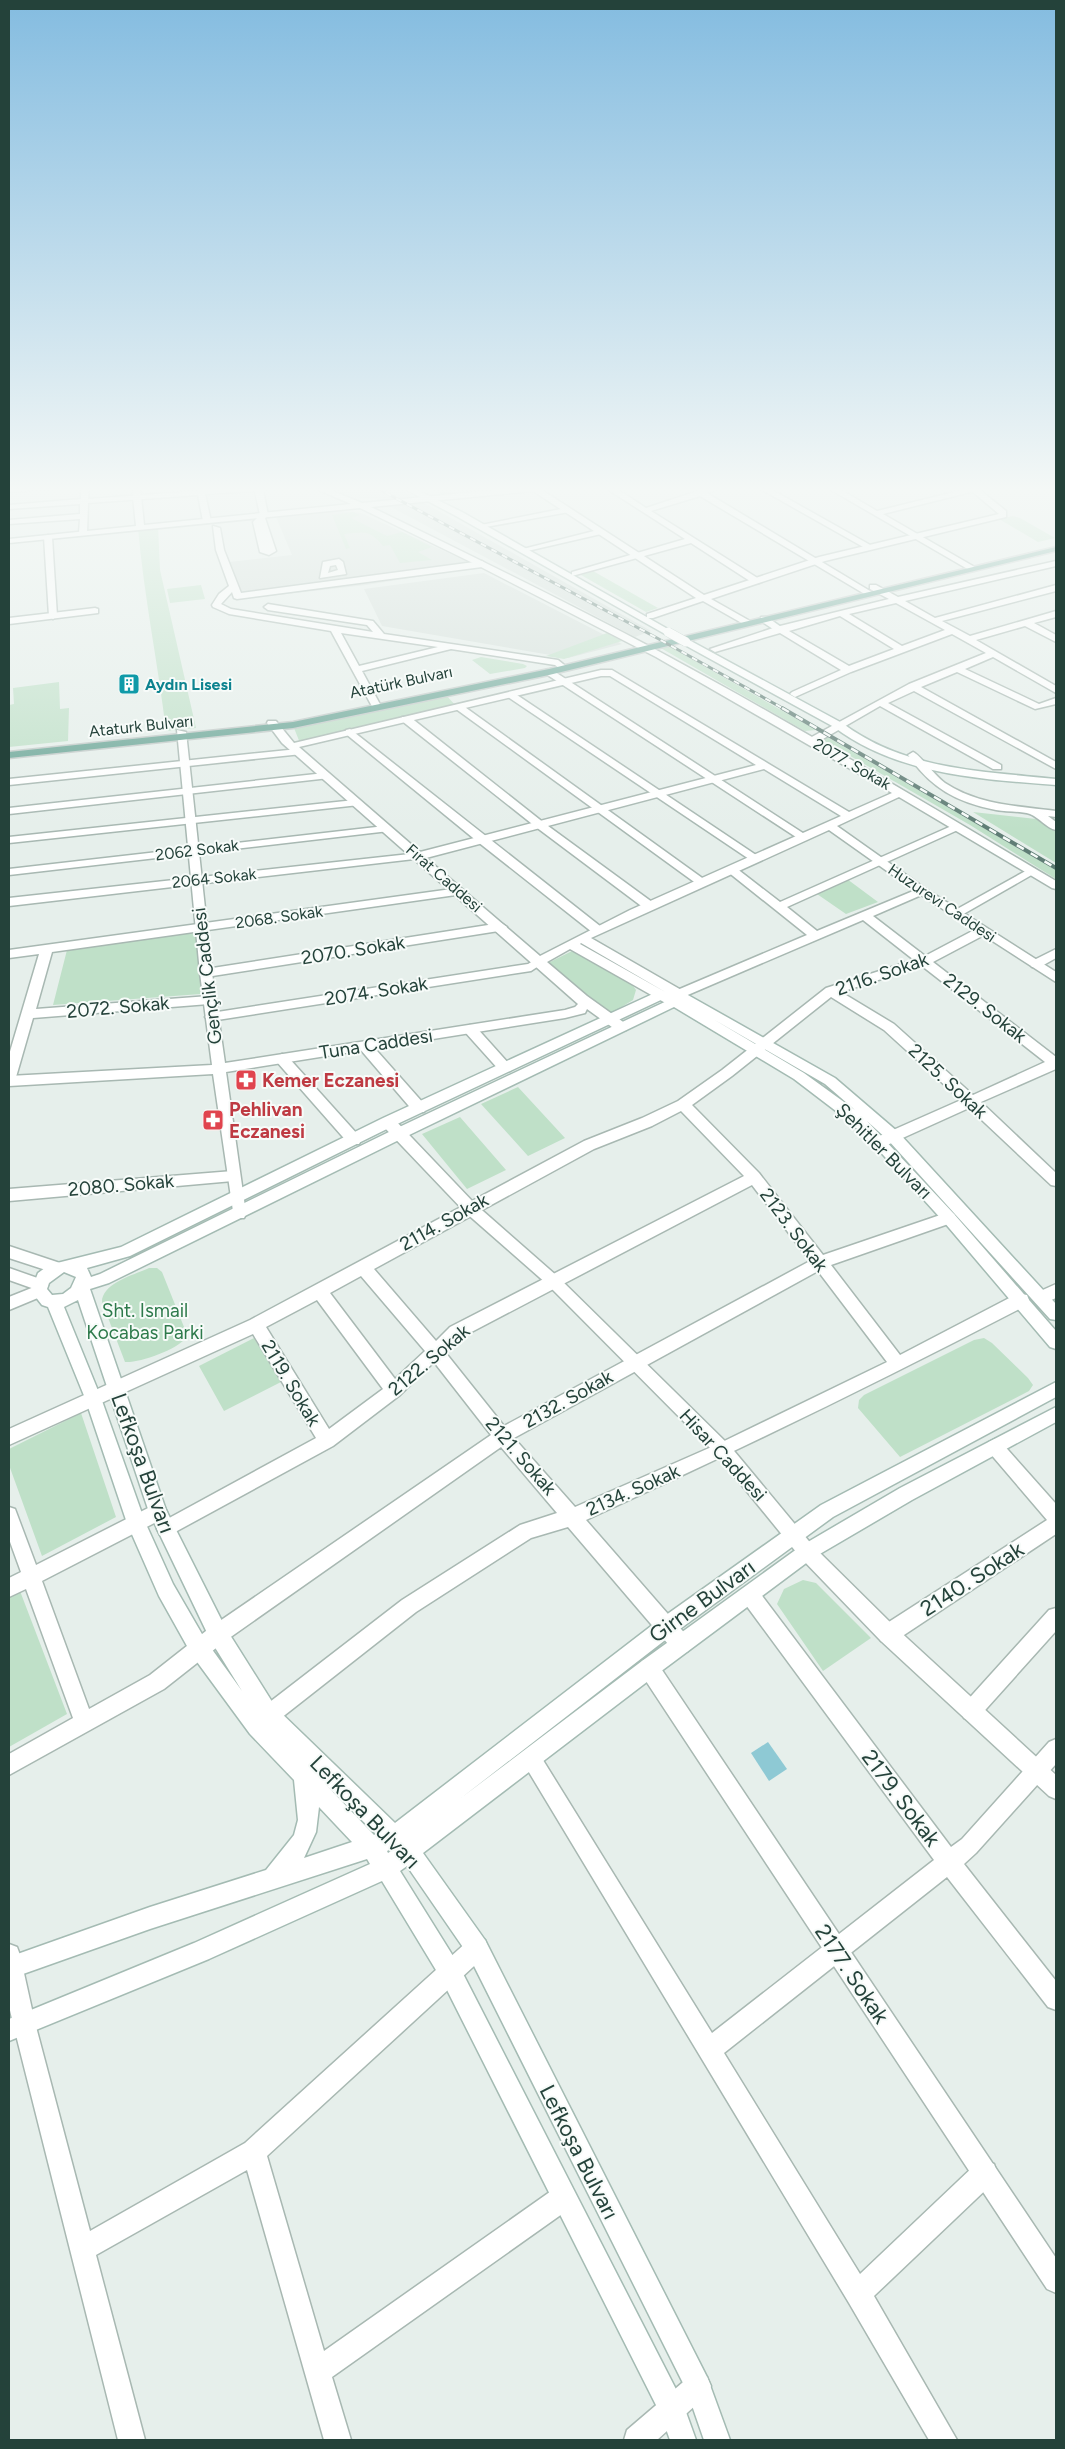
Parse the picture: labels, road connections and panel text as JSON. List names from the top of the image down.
{
  "streets": {
    "main road": ["Atatürk Bulvarı", "Ataturk Bulvarı"],
    "street": [
      "2077. Sokak",
      "2062 Sokak",
      "2064 Sokak",
      "Fırat Caddesi",
      "Huzurevi Caddesi",
      "2068. Sokak",
      "2070. Sokak",
      "2116. Sokak",
      "Gençlik Caddesi",
      "2074. Sokak",
      "2072. Sokak",
      "2129. Sokak",
      "Tuna Caddesi",
      "2125. Sokak",
      "Şehitler Bulvarı",
      "2080. Sokak",
      "2114. Sokak",
      "2123. Sokak",
      "2122. Sokak",
      "2119. Sokak",
      "2132. Sokak",
      "Hisar Caddesi",
      "2121. Sokak",
      "Lefkoşa Bulvarı",
      "2134. Sokak",
      "2140. Sokak",
      "Girne Bulvarı",
      "2179. Sokak",
      "2177. Sokak"
    ]
  },
  "crossings": [
    ["Atatürk Bulvarı", "Ataturk Bulvarı"],
    ["Atatürk Bulvarı", "2077. Sokak"],
    ["Atatürk Bulvarı", "Fırat Caddesi"],
    ["Ataturk Bulvarı", "Fırat Caddesi"],
    ["Ataturk Bulvarı", "Gençlik Caddesi"],
    ["2077. Sokak", "2074. Sokak"],
    ["2062 Sokak", "Fırat Caddesi"],
    ["2062 Sokak", "Gençlik Caddesi"],
    ["2064 Sokak", "Fırat Caddesi"],
    ["2064 Sokak", "Gençlik Caddesi"],
    ["Fırat Caddesi", "2068. Sokak"],
    ["Fırat Caddesi", "2070. Sokak"],
    ["Fırat Caddesi", "2074. Sokak"],
    ["Fırat Caddesi", "Tuna Caddesi"],
    ["Huzurevi Caddesi", "2116. Sokak"],
    ["Huzurevi Caddesi", "2074. Sokak"],
    ["2068. Sokak", "Gençlik Caddesi"],
    ["2070. Sokak", "Gençlik Caddesi"],
    ["2116. Sokak", "2129. Sokak"],
    ["2116. Sokak", "2125. Sokak"],
    ["2116. Sokak", "Şehitler Bulvarı"],
    ["2116. Sokak", "2114. Sokak"],
    ["Gençlik Caddesi", "2074. Sokak"],
    ["Gençlik Caddesi", "2072. Sokak"],
    ["Gençlik Caddesi", "Tuna Caddesi"],
    ["Gençlik Caddesi", "2080. Sokak"],
    ["2074. Sokak", "Şehitler Bulvarı"],
    ["Şehitler Bulvarı", "2114. Sokak"],
    ["Şehitler Bulvarı", "2132. Sokak"],
    ["Şehitler Bulvarı", "2134. Sokak"],
    ["2114. Sokak", "2123. Sokak"],
    ["2114. Sokak", "2119. Sokak"],
    ["2114. Sokak", "Hisar Caddesi"],
    ["2114. Sokak", "2121. Sokak"],
    ["2114. Sokak", "Lefkoşa Bulvarı"],
    ["2123. Sokak", "2122. Sokak"],
    ["2123. Sokak", "2132. Sokak"],
    ["2123. Sokak", "2134. Sokak"],
    ["2122. Sokak", "2119. Sokak"],
    ["2122. Sokak", "Hisar Caddesi"],
    ["2122. Sokak", "2121. Sokak"],
    ["2122. Sokak", "Lefkoşa Bulvarı"],
    ["2132. Sokak", "Hisar Caddesi"],
    ["2132. Sokak", "2121. Sokak"],
    ["2132. Sokak", "Lefkoşa Bulvarı"],
    ["Hisar Caddesi", "2134. Sokak"],
    ["Hisar Caddesi", "2140. Sokak"],
    ["Hisar Caddesi", "Girne Bulvarı"],
    ["2121. Sokak", "2134. Sokak"],
    ["2121. Sokak", "Girne Bulvarı"],
    ["Lefkoşa Bulvarı", "2134. Sokak"],
    ["Lefkoşa Bulvarı", "Girne Bulvarı"],
    ["Girne Bulvarı", "2179. Sokak"],
    ["Girne Bulvarı", "2177. Sokak"]
  ],
  "parks": ["Sht. Ismail Kocabas Parki"],
  "places": {
    "building": ["Aydın Lisesi"],
    "pharmacy": ["Kemer Eczanesi", "Pehlivan Eczanesi"]
  }
}
